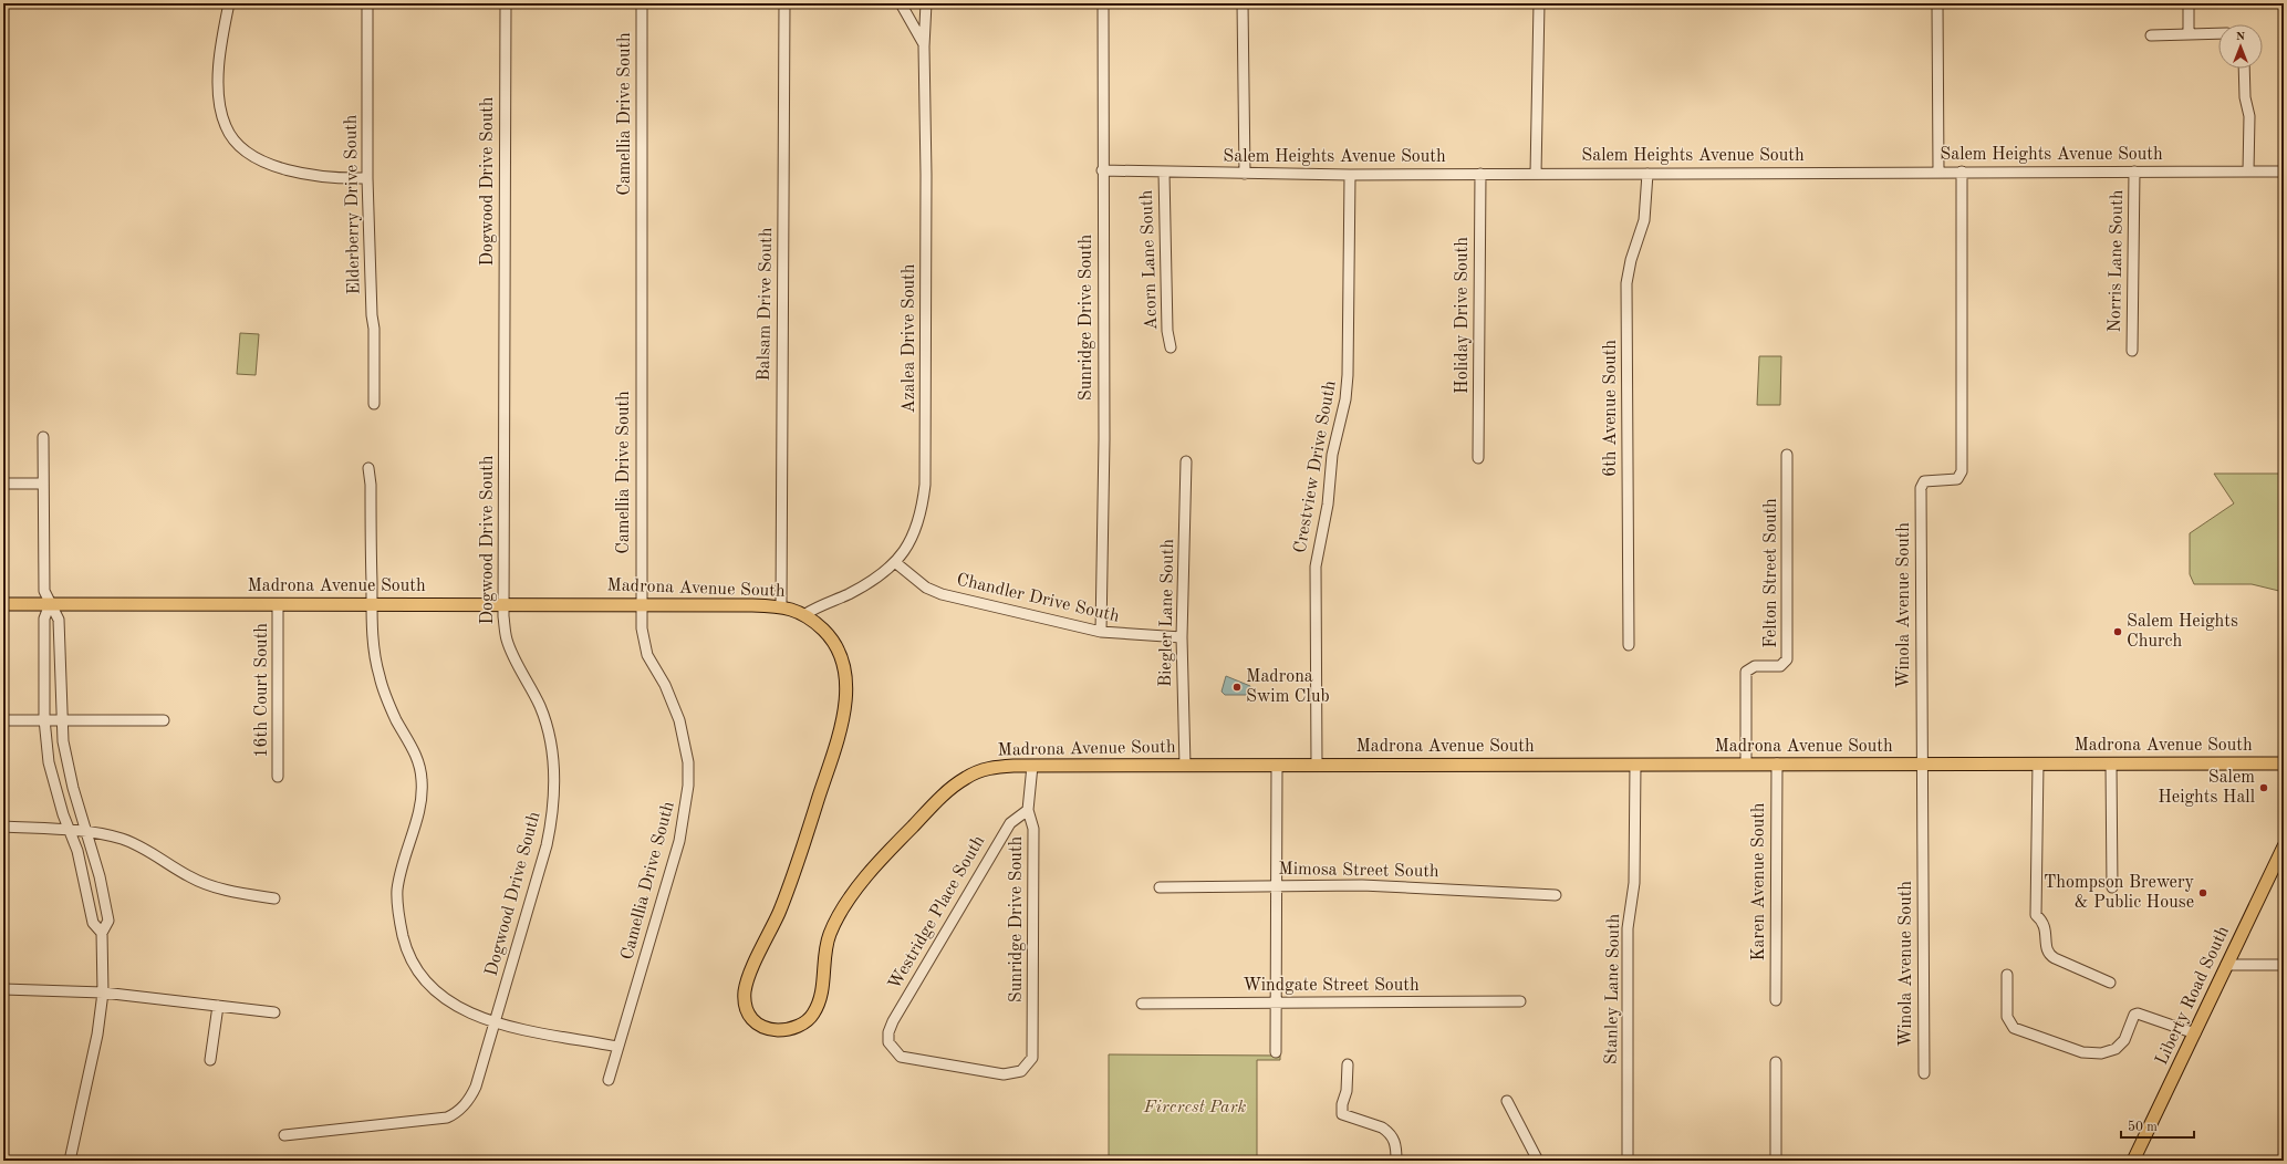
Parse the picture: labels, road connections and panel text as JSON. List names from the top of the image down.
{
  "streets": {
    "main road": ["Madrona Avenue South", "Liberty Road South"],
    "street": [
      "Camellia Drive South",
      "Salem Heights Avenue South",
      "Dogwood Drive South",
      "Elderberry Drive South",
      "Acorn Lane South",
      "Norris Lane South",
      "Balsam Drive South",
      "Holiday Drive South",
      "Sunridge Drive South",
      "Azalea Drive South",
      "6th Avenue South",
      "Crestview Drive South",
      "Felton Street South",
      "Chandler Drive South",
      "Winola Avenue South",
      "Biegler Lane South",
      "16th Court South",
      "Mimosa Street South",
      "Karen Avenue South",
      "Westridge Place South",
      "Windgate Street South",
      "Stanley Lane South"
    ]
  },
  "crossings": [
    ["Camellia Drive South", "Madrona Avenue South"],
    ["Salem Heights Avenue South", "Acorn Lane South"],
    ["Salem Heights Avenue South", "Norris Lane South"],
    ["Salem Heights Avenue South", "Holiday Drive South"],
    ["Salem Heights Avenue South", "Sunridge Drive South"],
    ["Salem Heights Avenue South", "6th Avenue South"],
    ["Salem Heights Avenue South", "Crestview Drive South"],
    ["Salem Heights Avenue South", "Winola Avenue South"],
    ["Dogwood Drive South", "Madrona Avenue South"],
    ["Balsam Drive South", "Madrona Avenue South"],
    ["Sunridge Drive South", "Madrona Avenue South"],
    ["Sunridge Drive South", "Chandler Drive South"],
    ["Sunridge Drive South", "Westridge Place South"],
    ["Azalea Drive South", "Madrona Avenue South"],
    ["Azalea Drive South", "Chandler Drive South"],
    ["Crestview Drive South", "Madrona Avenue South"],
    ["Felton Street South", "Madrona Avenue South"],
    ["Madrona Avenue South", "Winola Avenue South"],
    ["Madrona Avenue South", "Biegler Lane South"],
    ["Madrona Avenue South", "16th Court South"],
    ["Madrona Avenue South", "Karen Avenue South"],
    ["Madrona Avenue South", "Stanley Lane South"],
    ["Chandler Drive South", "Biegler Lane South"]
  ],
  "parks": ["Fircrest Park"],
  "places": [
    "Salem Heights Church",
    "Madrona Swim Club",
    "Salem Heights Hall",
    "Thompson Brewery & Public House"
  ],
  "scale_bar": "50 m",
  "north": "top"
}
